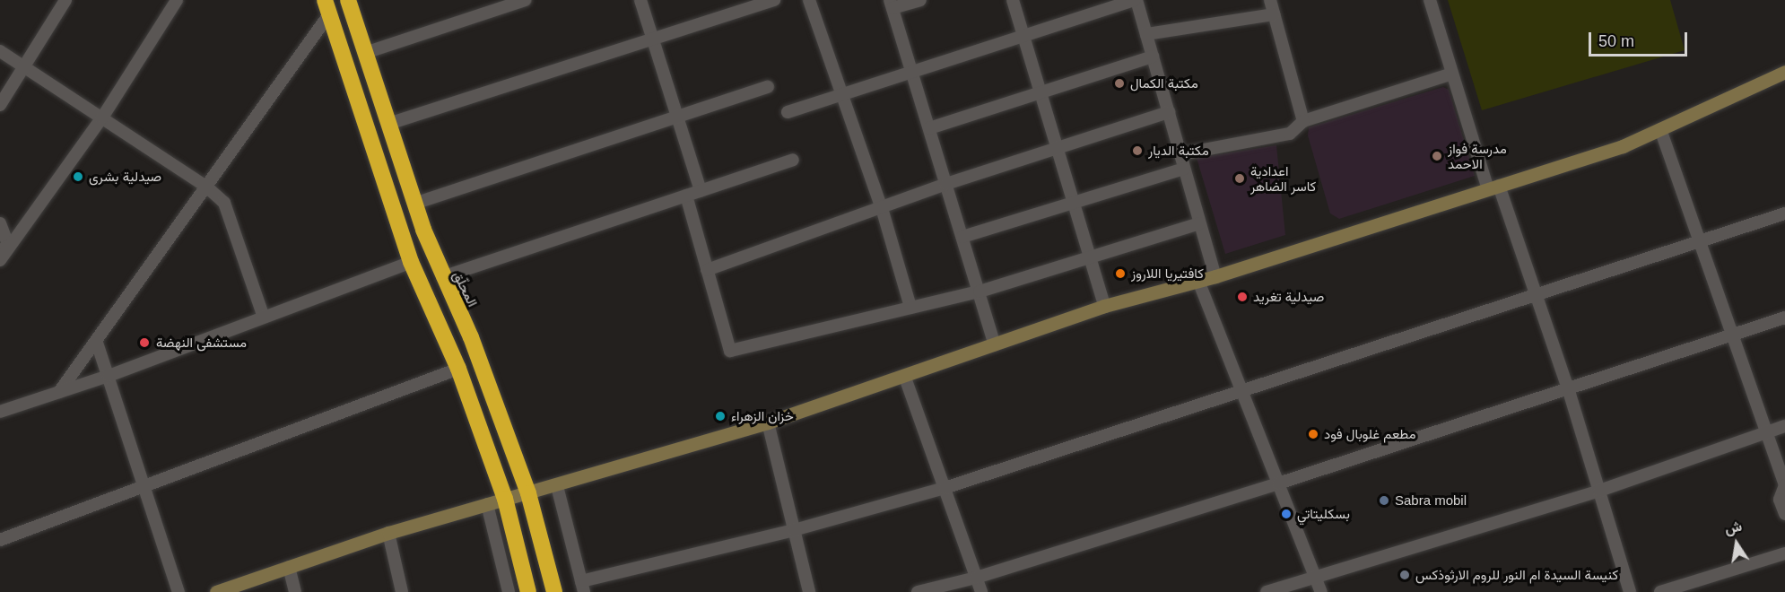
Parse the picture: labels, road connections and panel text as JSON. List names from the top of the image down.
{
  "streets": {
    "highway": ["المحلّق"]
  },
  "places": [
    "مكتبة الكمال",
    "مكتبة الديار",
    "مدرسة فواز الاحمد",
    "صيدلية بشرى",
    "اعدادية كاسر الضاهر",
    "كافتيريا اللاروز",
    "صيدلية تغريد",
    "مستشفى النهضة",
    "خزان الزهراء",
    "مطعم غلوبال فود",
    "Sabra mobil",
    "بسكليتاتي",
    "كنيسة السيدة ام النور للروم الارثوذكس"
  ],
  "scale_bar": "50 m",
  "north": "top"
}
